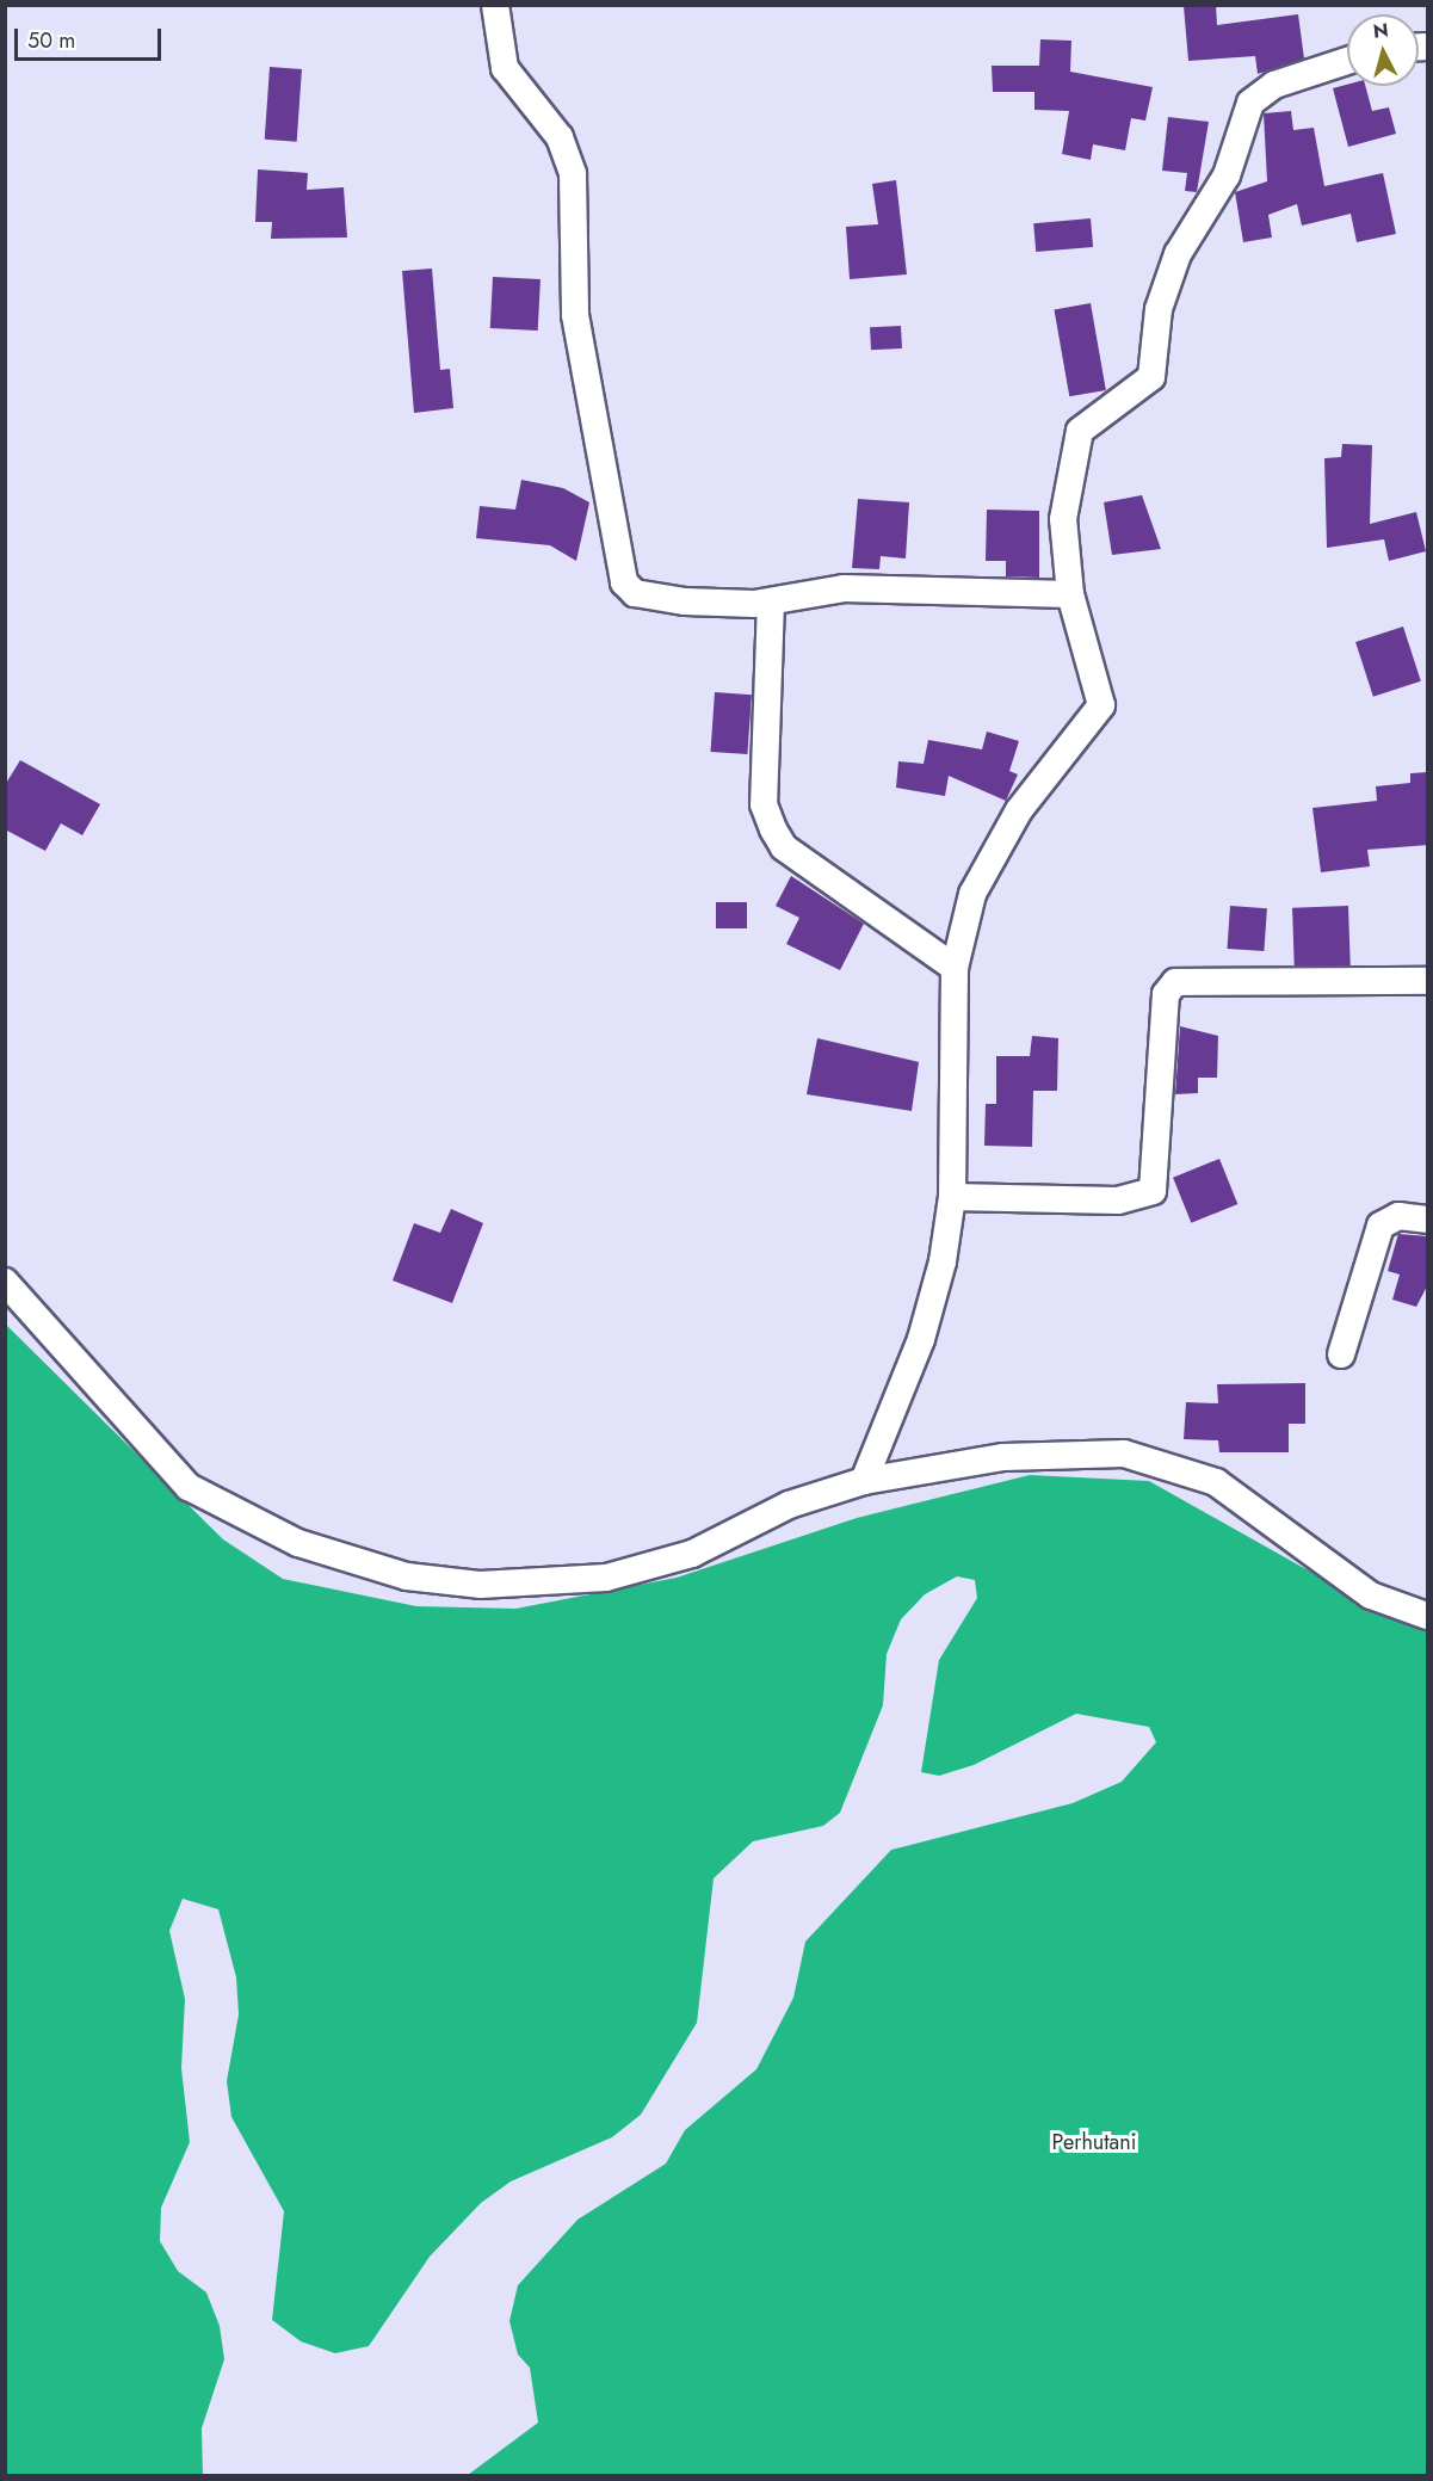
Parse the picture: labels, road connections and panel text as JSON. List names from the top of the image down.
{
  "parks": ["Perhutani"],
  "scale_bar": "50 m",
  "north": "top"
}
